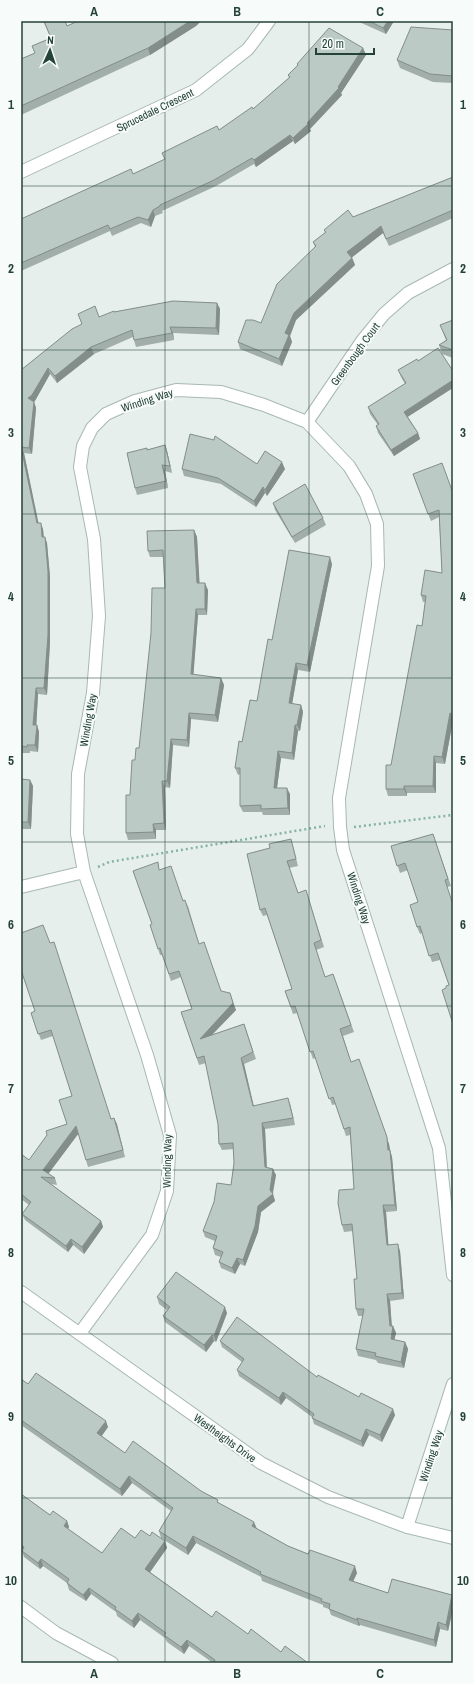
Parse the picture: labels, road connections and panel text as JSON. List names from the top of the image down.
{
  "streets": {
    "street": [
      "Sprucedale Crescent",
      "Greenbough Court",
      "Winding Way",
      "Westheights Drive"
    ]
  },
  "crossings": [
    ["Greenbough Court", "Winding Way"],
    ["Winding Way", "Westheights Drive"]
  ],
  "scale_bar": "20 m",
  "north": "top",
  "grid": {
    "columns": ["A", "B", "C"],
    "rows": [
      "1",
      "2",
      "3",
      "4",
      "5",
      "6",
      "7",
      "8",
      "9",
      "10"
    ]
  }
}
